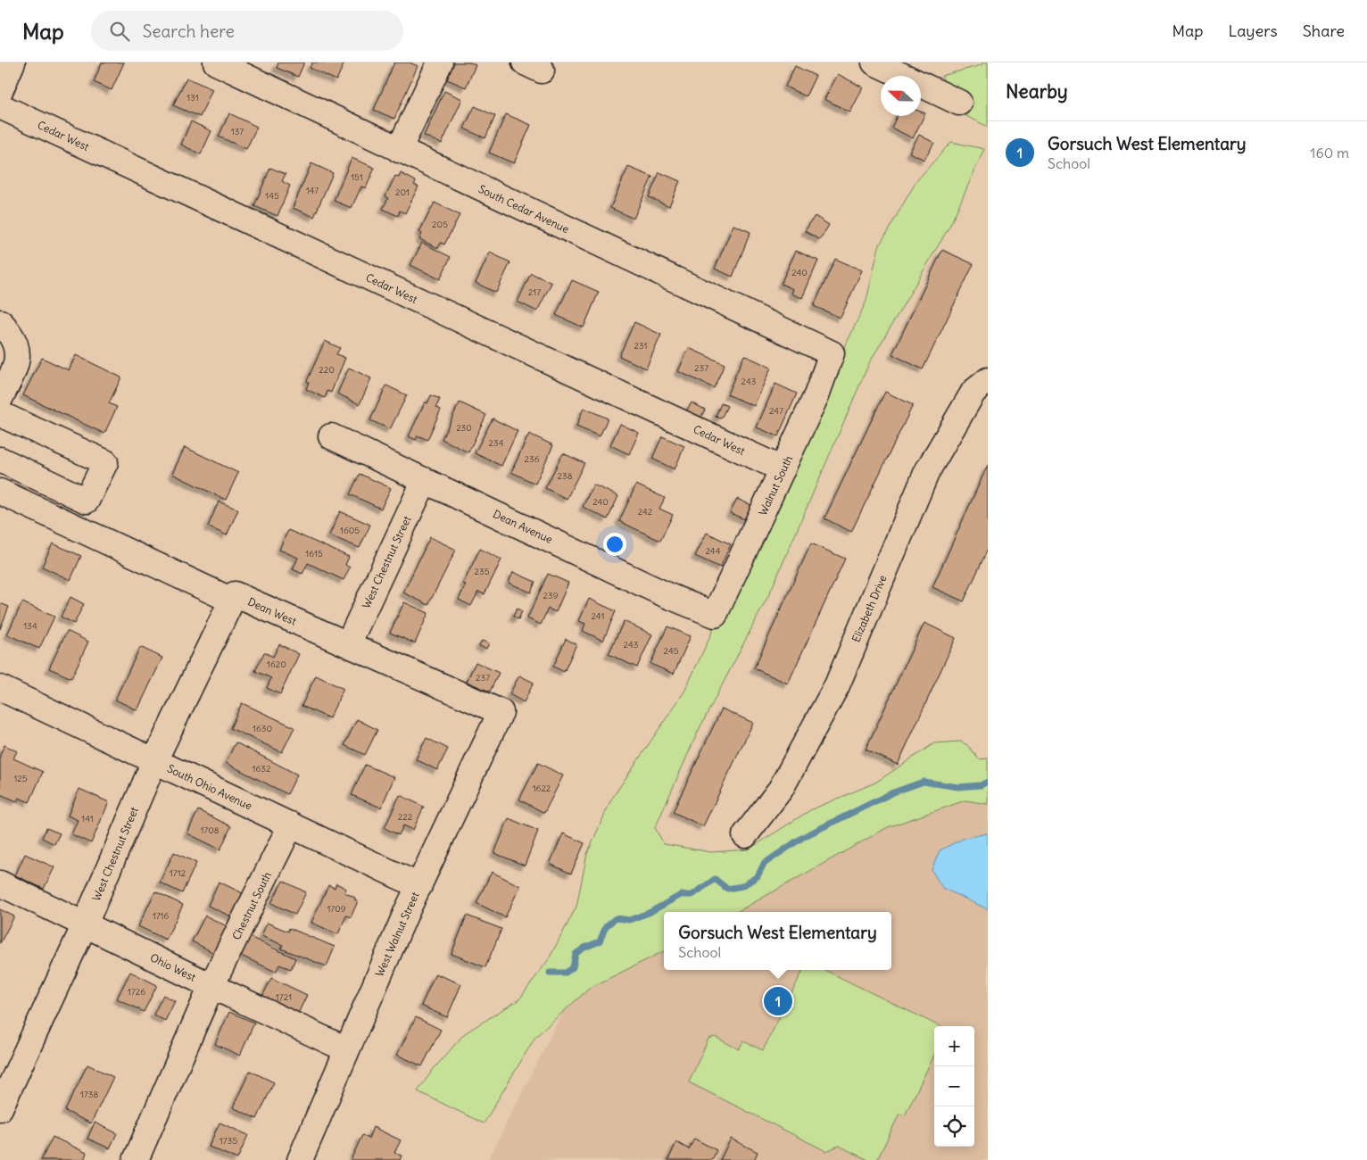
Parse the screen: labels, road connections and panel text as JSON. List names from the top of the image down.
{
  "streets": {
    "street": [
      "Cedar West",
      "South Cedar Avenue",
      "Walnut South",
      "Dean Avenue",
      "West Chestnut Street",
      "Elizabeth Drive",
      "Dean West",
      "South Ohio Avenue",
      "Chestnut South",
      "West Walnut Street",
      "Ohio West"
    ]
  },
  "crossings": [
    ["Cedar West", "Walnut South"],
    ["South Cedar Avenue", "Walnut South"],
    ["Walnut South", "Dean Avenue"],
    ["Dean Avenue", "West Chestnut Street"],
    ["West Chestnut Street", "Dean West"],
    ["West Chestnut Street", "South Ohio Avenue"],
    ["West Chestnut Street", "Ohio West"],
    ["Dean West", "West Walnut Street"],
    ["South Ohio Avenue", "Chestnut South"],
    ["South Ohio Avenue", "West Walnut Street"],
    ["Chestnut South", "Ohio West"],
    ["West Walnut Street", "Ohio West"]
  ],
  "house_numbers": [
    "131",
    "137",
    "151",
    "147",
    "201",
    "145",
    "205",
    "240",
    "217",
    "231",
    "237",
    "220",
    "243",
    "247",
    "230",
    "234",
    "236",
    "238",
    "240",
    "242",
    "1605",
    "244",
    "1615",
    "235",
    "239",
    "241",
    "134",
    "243",
    "245",
    "1620",
    "237",
    "1630",
    "1632",
    "125",
    "1622",
    "222",
    "141",
    "1708",
    "1712",
    "1709",
    "1716",
    "1726",
    "1721",
    "1738",
    "1735"
  ],
  "north": "left",
  "page": {
    "header": "Map",
    "search": "Search here",
    "nav": ["Map", "Layers", "Share"],
    "heading": "Nearby",
    "list": [
      {
        "mark": "1",
        "name": "Gorsuch West Elementary",
        "note": "School",
        "value": "160 m"
      }
    ],
    "popup": ["Gorsuch West Elementary", "School"],
    "pins": "1",
    "map_buttons": ["+", "−"]
  }
}
